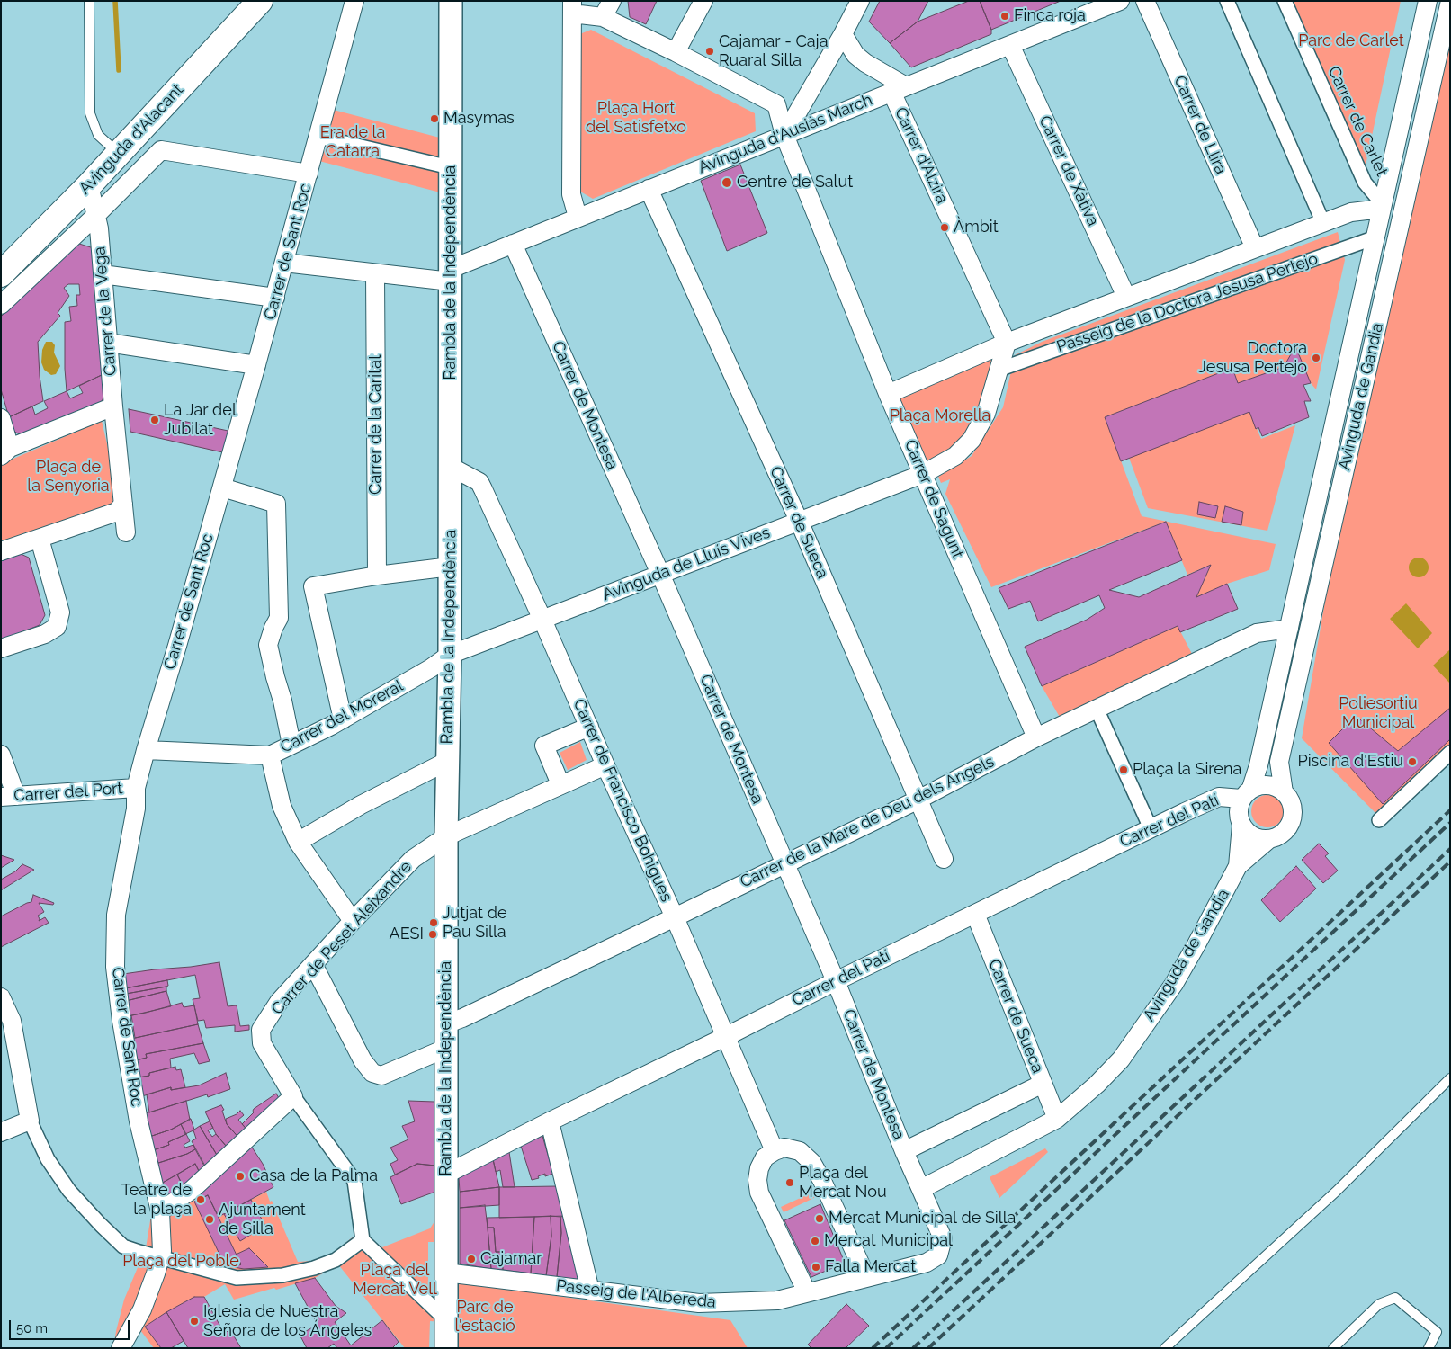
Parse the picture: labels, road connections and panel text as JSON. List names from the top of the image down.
{
  "streets": {
    "main road": ["Avinguda d'Alacant"],
    "street": [
      "Carrer de Carlet",
      "Carrer de Llíra",
      "Avinguda d'Ausiàs March",
      "Carrer d'Alzira",
      "Carrer de Xàtiva",
      "Carrer de Sant Roc",
      "Rambla de la Independència",
      "Passeig de la Doctora Jesusa Pertejo",
      "Carrer de la Vega",
      "Avinguda de Gandia",
      "Carrer de Montesa",
      "Carrer de la Caritat",
      "Carrer de Sagunt",
      "Carrer de Sueca",
      "Avinguda de Lluís Vives",
      "Carrer del Moreral",
      "Carrer del Port",
      "Carrer de Francisco Bohigues",
      "Carrer del Patí",
      "Carrer de la Mare de Deu dels Àngels",
      "Carrer de Peset Aleixandre",
      "Passeig de l'Albereda"
    ]
  },
  "crossings": [
    ["Carrer de Carlet", "Passeig de la Doctora Jesusa Pertejo"],
    ["Carrer de Carlet", "Avinguda de Gandia"],
    ["Carrer de Llíra", "Passeig de la Doctora Jesusa Pertejo"],
    ["Avinguda d'Ausiàs March", "Carrer d'Alzira"],
    ["Avinguda d'Ausiàs March", "Carrer de Xàtiva"],
    ["Avinguda d'Ausiàs March", "Rambla de la Independència"],
    ["Avinguda d'Ausiàs March", "Carrer de Montesa"],
    ["Avinguda d'Ausiàs March", "Carrer de Sagunt"],
    ["Avinguda d'Ausiàs March", "Carrer de Sueca"],
    ["Avinguda d'Alacant", "Carrer de Sant Roc"],
    ["Avinguda d'Alacant", "Carrer de la Vega"],
    ["Carrer d'Alzira", "Passeig de la Doctora Jesusa Pertejo"],
    ["Carrer d'Alzira", "Avinguda de Lluís Vives"],
    ["Carrer de Xàtiva", "Passeig de la Doctora Jesusa Pertejo"],
    ["Carrer de Sant Roc", "Carrer del Moreral"],
    ["Carrer de Sant Roc", "Carrer del Port"],
    ["Rambla de la Independència", "Avinguda de Lluís Vives"],
    ["Rambla de la Independència", "Carrer del Moreral"],
    ["Rambla de la Independència", "Carrer de Francisco Bohigues"],
    ["Rambla de la Independència", "Carrer del Patí"],
    ["Rambla de la Independència", "Carrer de la Mare de Deu dels Àngels"],
    ["Rambla de la Independència", "Carrer de Peset Aleixandre"],
    ["Rambla de la Independència", "Passeig de l'Albereda"],
    ["Passeig de la Doctora Jesusa Pertejo", "Avinguda de Gandia"],
    ["Passeig de la Doctora Jesusa Pertejo", "Carrer de Sagunt"],
    ["Passeig de la Doctora Jesusa Pertejo", "Avinguda de Lluís Vives"],
    ["Avinguda de Gandia", "Carrer de Sueca"],
    ["Avinguda de Gandia", "Carrer del Patí"],
    ["Avinguda de Gandia", "Carrer de la Mare de Deu dels Àngels"],
    ["Carrer de Montesa", "Avinguda de Lluís Vives"],
    ["Carrer de Montesa", "Carrer del Patí"],
    ["Carrer de Montesa", "Carrer de la Mare de Deu dels Àngels"],
    ["Carrer de Montesa", "Passeig de l'Albereda"],
    ["Carrer de Sagunt", "Avinguda de Lluís Vives"],
    ["Carrer de Sagunt", "Carrer de la Mare de Deu dels Àngels"],
    ["Carrer de Sueca", "Avinguda de Lluís Vives"],
    ["Carrer de Sueca", "Carrer del Patí"],
    ["Carrer de Sueca", "Carrer de la Mare de Deu dels Àngels"],
    ["Avinguda de Lluís Vives", "Carrer del Moreral"],
    ["Avinguda de Lluís Vives", "Carrer de Francisco Bohigues"],
    ["Carrer de Francisco Bohigues", "Carrer del Patí"],
    ["Carrer de Francisco Bohigues", "Carrer de la Mare de Deu dels Àngels"],
    ["Carrer de Francisco Bohigues", "Carrer de Peset Aleixandre"]
  ],
  "parks": [
    "Parc de Carlet",
    "Plaça Hort del Satisfetxo",
    "Era de la Catarra",
    "Plaça Morella",
    "Plaça de la Senyoria",
    "Poliesortiu Municipal",
    "Plaça del Poble",
    "Plaça del Mercat Vell",
    "Parc de l'estació"
  ],
  "places": [
    "Finca roja",
    "Cajamar - Caja Ruaral Silla",
    "Masymas",
    "Centre de Salut",
    "Àmbit",
    "Doctora Jesusa Pertejo",
    "La Jar del Jubilat",
    "Piscina d'Estiu",
    "Plaça la Sirena",
    "Jutjat de Pau Silla",
    "AESI",
    "Casa de la Palma",
    "Plaça del Mercat Nou",
    "Teatre de la plaça",
    "Mercat Municipal de Silla",
    "Ajuntament de Silla",
    "Mercat Municipal",
    "Cajamar",
    "Falla Mercat",
    "Iglesia de Nuestra Señora de los Ángeles"
  ],
  "scale_bar": "50 m"
}
